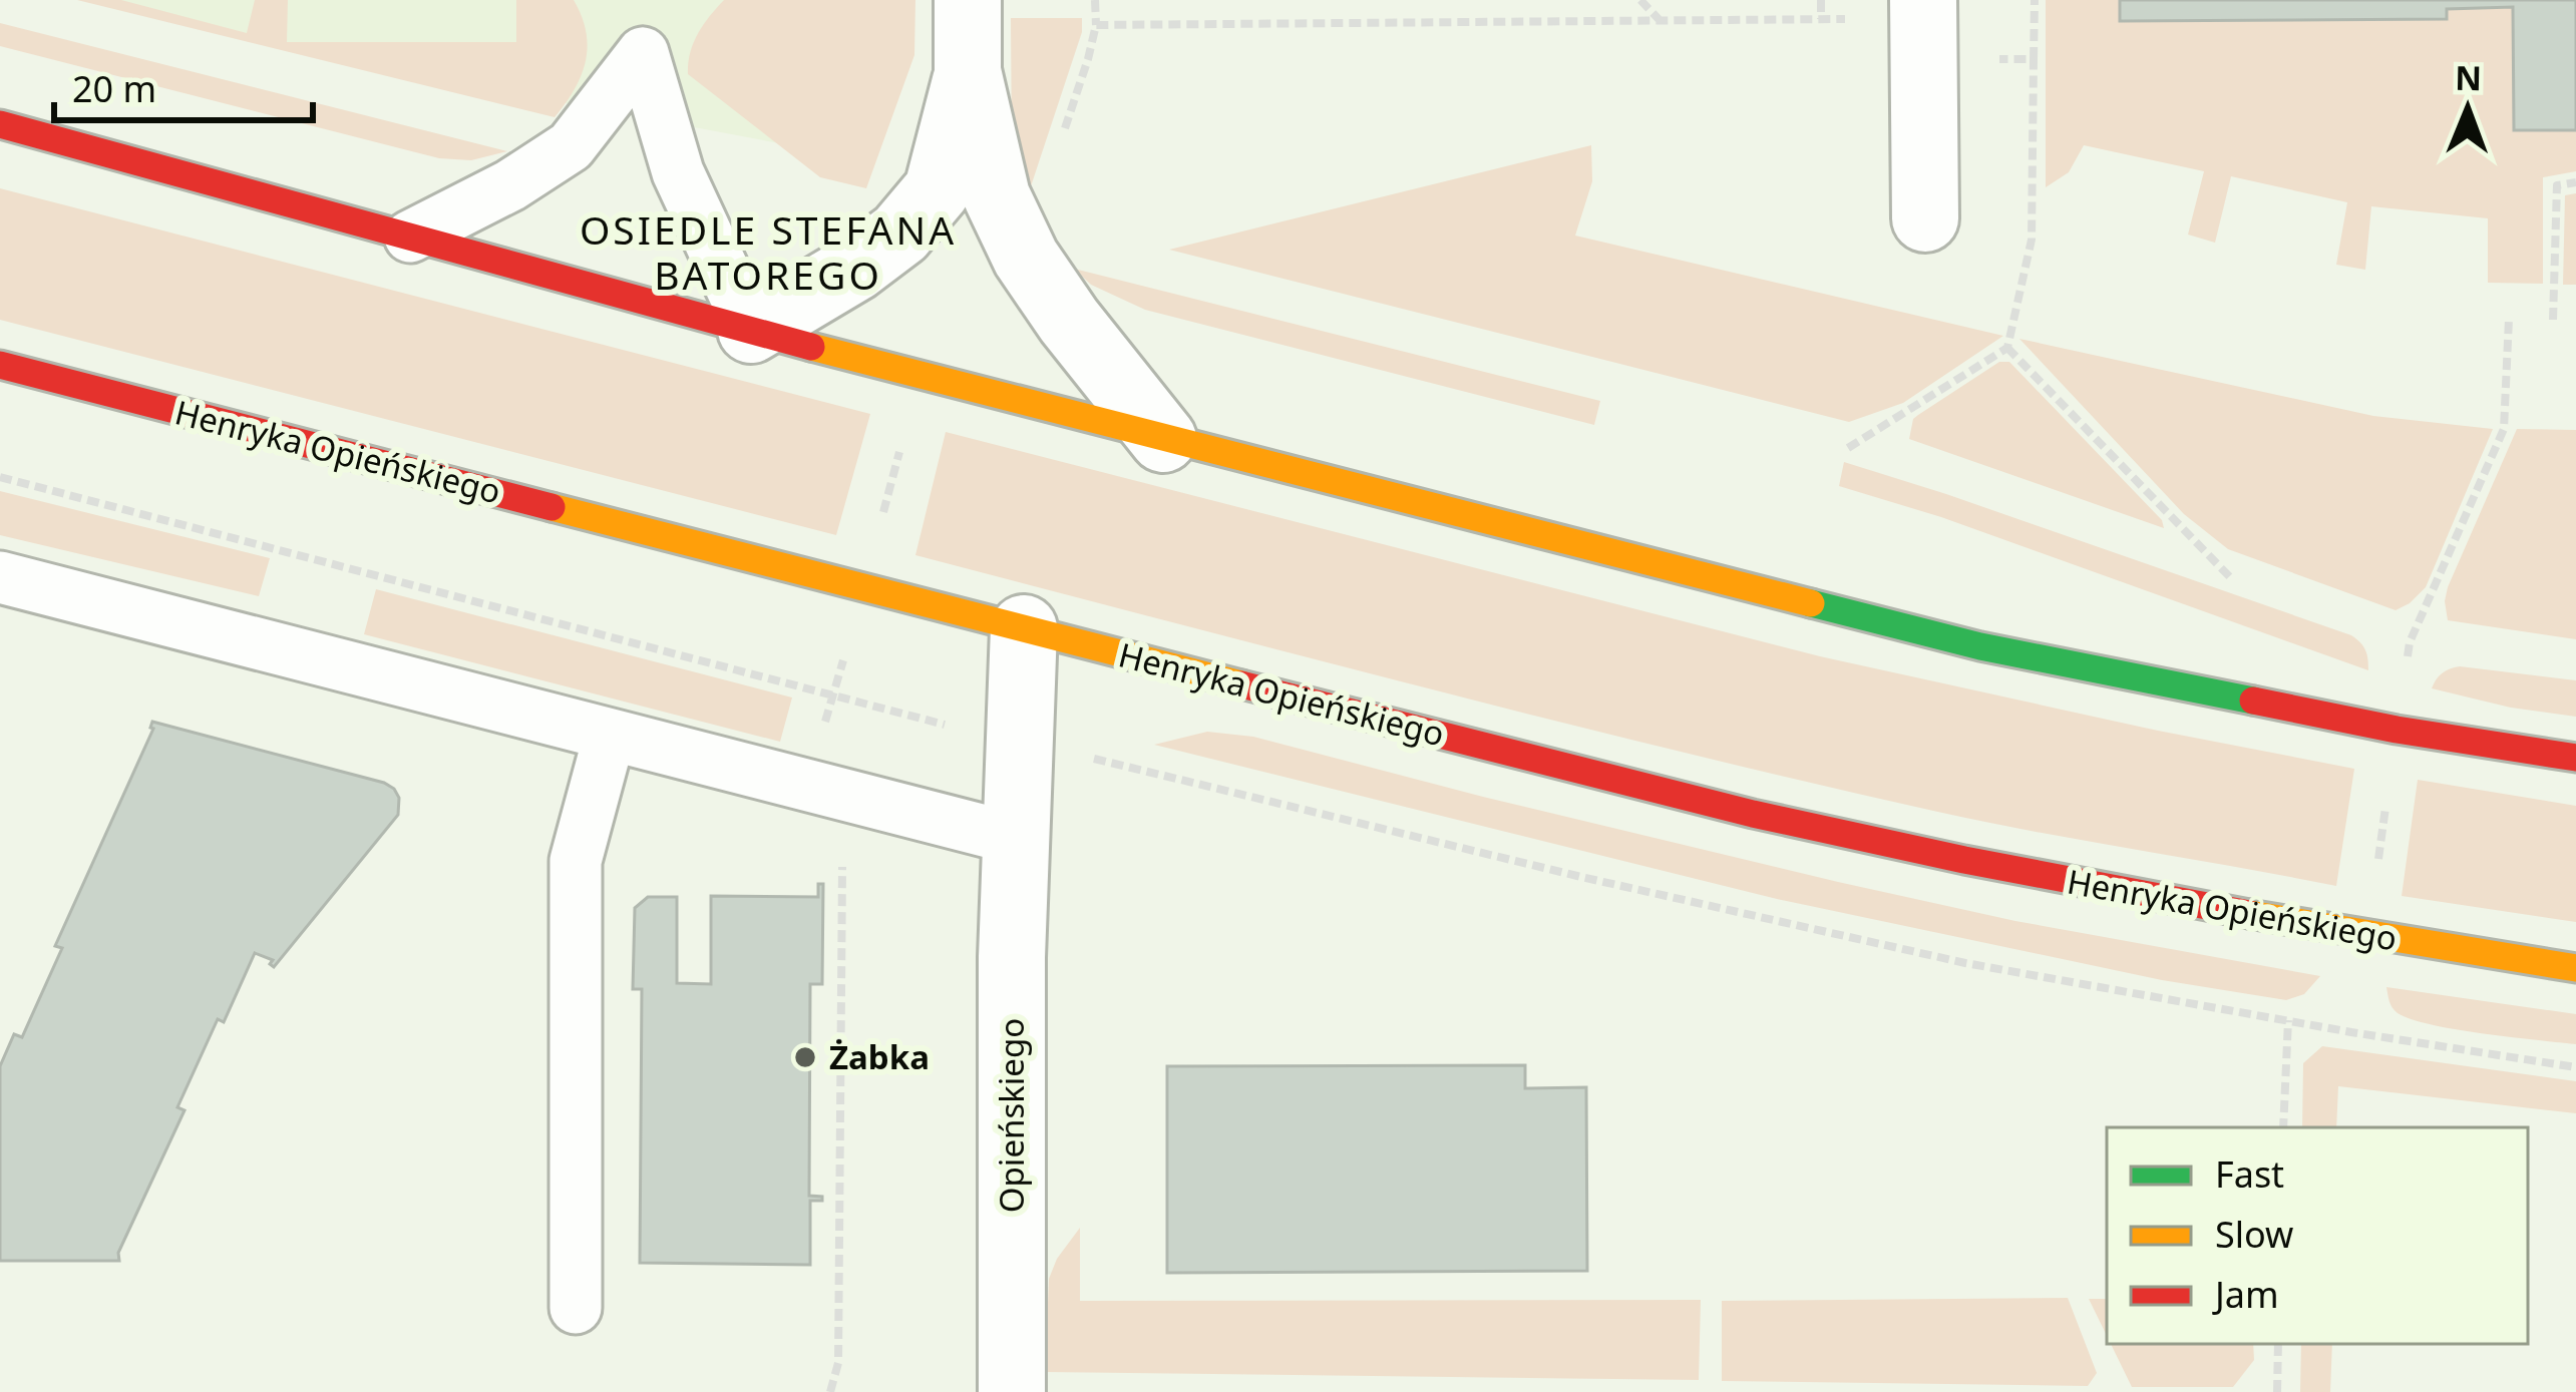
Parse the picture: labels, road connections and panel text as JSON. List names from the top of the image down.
{
  "streets": {
    "street": ["Henryka Opieńskiego", "Opieńskiego"]
  },
  "crossings": [
    ["Henryka Opieńskiego", "Opieńskiego"]
  ],
  "districts": ["OSIEDLE STEFANA BATOREGO"],
  "places": ["Żabka"],
  "legend": ["Fast", "Slow", "Jam"],
  "scale_bar": "20 m",
  "north": "top"
}
